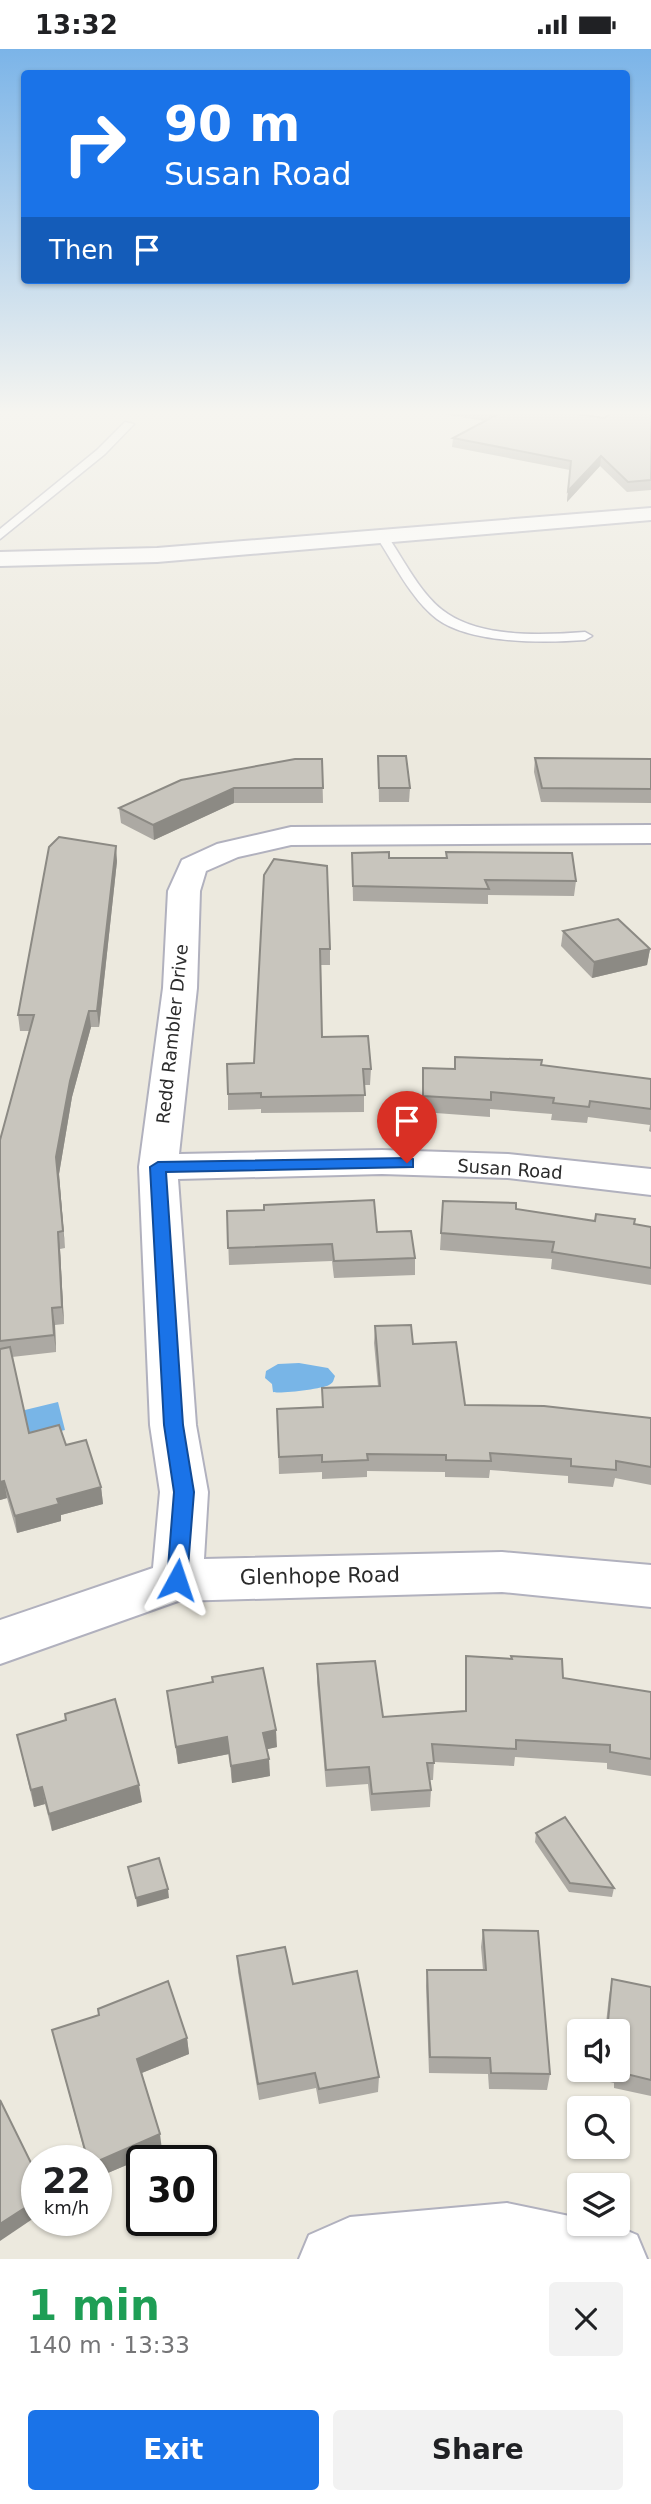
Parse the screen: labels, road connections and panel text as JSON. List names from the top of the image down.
{
  "streets": {
    "street": ["Redd Rambler Drive", "Susan Road", "Glenhope Road"]
  },
  "crossings": [
    ["Redd Rambler Drive", "Susan Road"],
    ["Redd Rambler Drive", "Glenhope Road"]
  ],
  "page": {
    "status": "13:32",
    "turn": ["90 m", "Susan Road"],
    "then": "Then",
    "speed": "22 km/h",
    "limit": "30",
    "heading": ["1 min", "140 m · 13:33"],
    "buttons": ["Exit", "Share"]
  }
}
